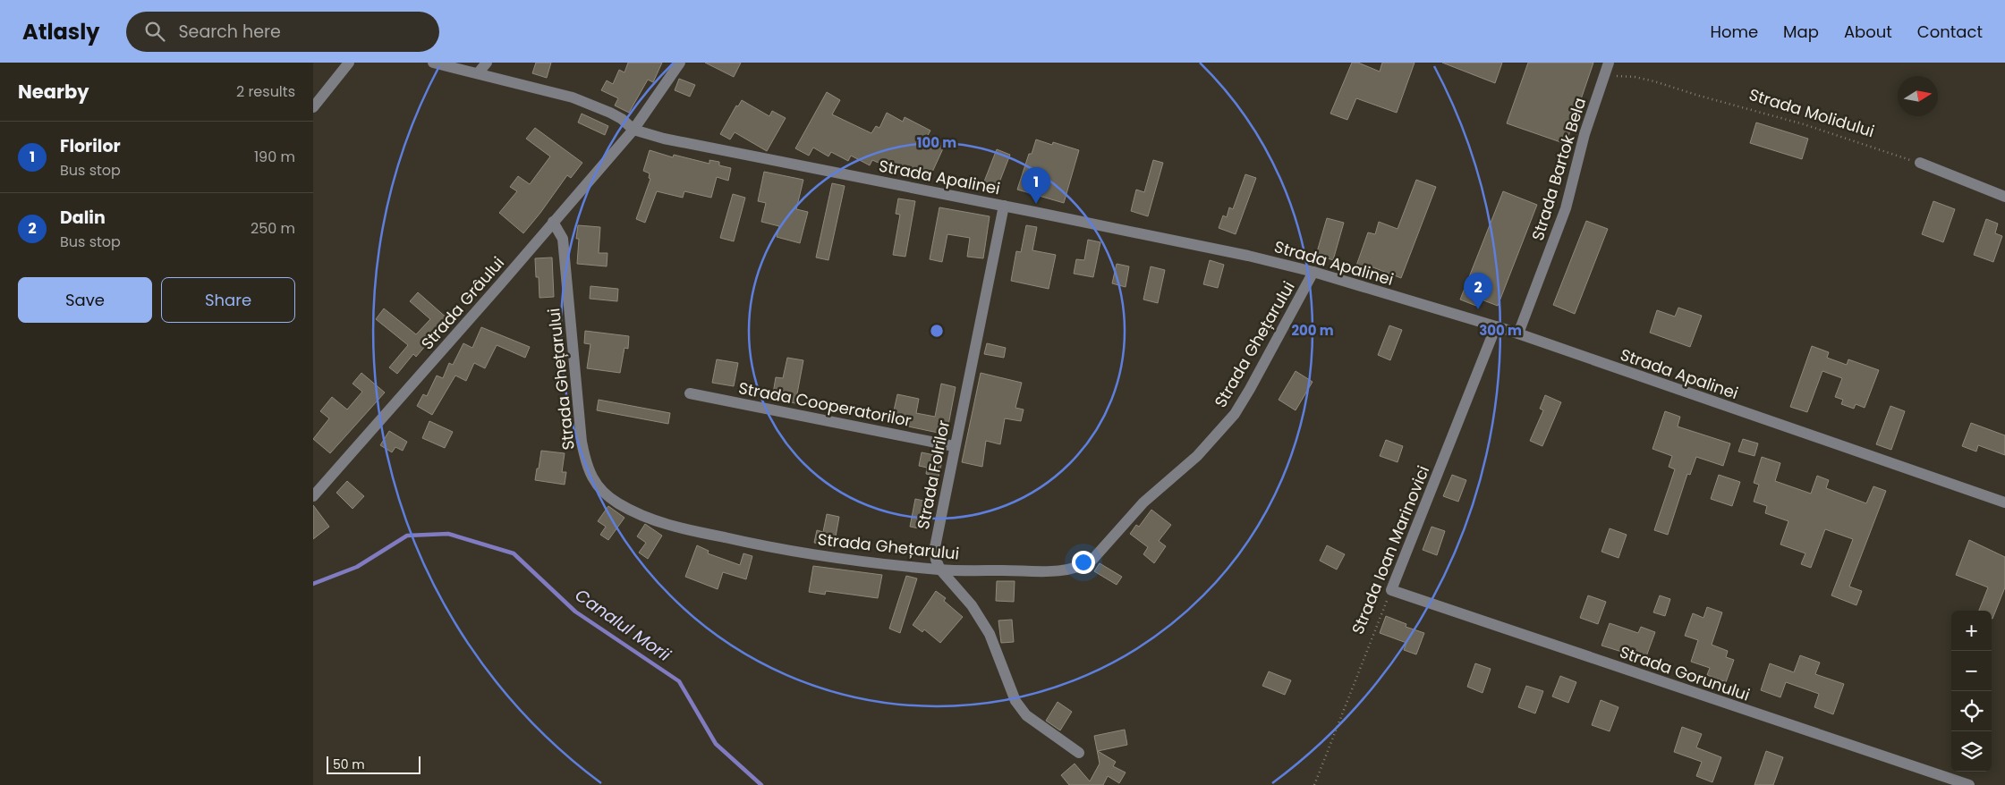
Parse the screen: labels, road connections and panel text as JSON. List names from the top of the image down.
{
  "streets": {
    "street": [
      "Strada Bartok Bela",
      "Strada Apalinei",
      "Strada Grâului",
      "Strada Ghețarului",
      "Strada Cooperatorilor",
      "Strada Folrilor",
      "Strada Ioan Marinovici",
      "Strada Gorunului"
    ],
    "path": ["Strada Molidului"]
  },
  "crossings": [
    ["Strada Molidului", "Strada Bartok Bela"],
    ["Strada Bartok Bela", "Strada Apalinei"],
    ["Strada Apalinei", "Strada Grâului"],
    ["Strada Apalinei", "Strada Ghețarului"],
    ["Strada Apalinei", "Strada Folrilor"],
    ["Strada Apalinei", "Strada Ioan Marinovici"],
    ["Strada Grâului", "Strada Ghețarului"],
    ["Strada Ghețarului", "Strada Folrilor"],
    ["Strada Cooperatorilor", "Strada Folrilor"],
    ["Strada Ioan Marinovici", "Strada Gorunului"]
  ],
  "water": ["Canalul Morii"],
  "scale_bar": "50 m",
  "north": "right",
  "page": {
    "header": "Atlasly",
    "search": "Search here",
    "nav": [
      "Home",
      "Map",
      "About",
      "Contact"
    ],
    "heading": ["Nearby", "2 results"],
    "list": [
      {
        "mark": "1",
        "name": "Florilor",
        "note": "Bus stop",
        "value": "190 m"
      },
      {
        "mark": "2",
        "name": "Dalin",
        "note": "Bus stop",
        "value": "250 m"
      }
    ],
    "pins": ["1", "2"],
    "buttons": ["Save", "Share"],
    "map_buttons": ["+", "−"],
    "scale": "50 m"
  },
  "rings": ["100 m", "200 m", "300 m"]
}
